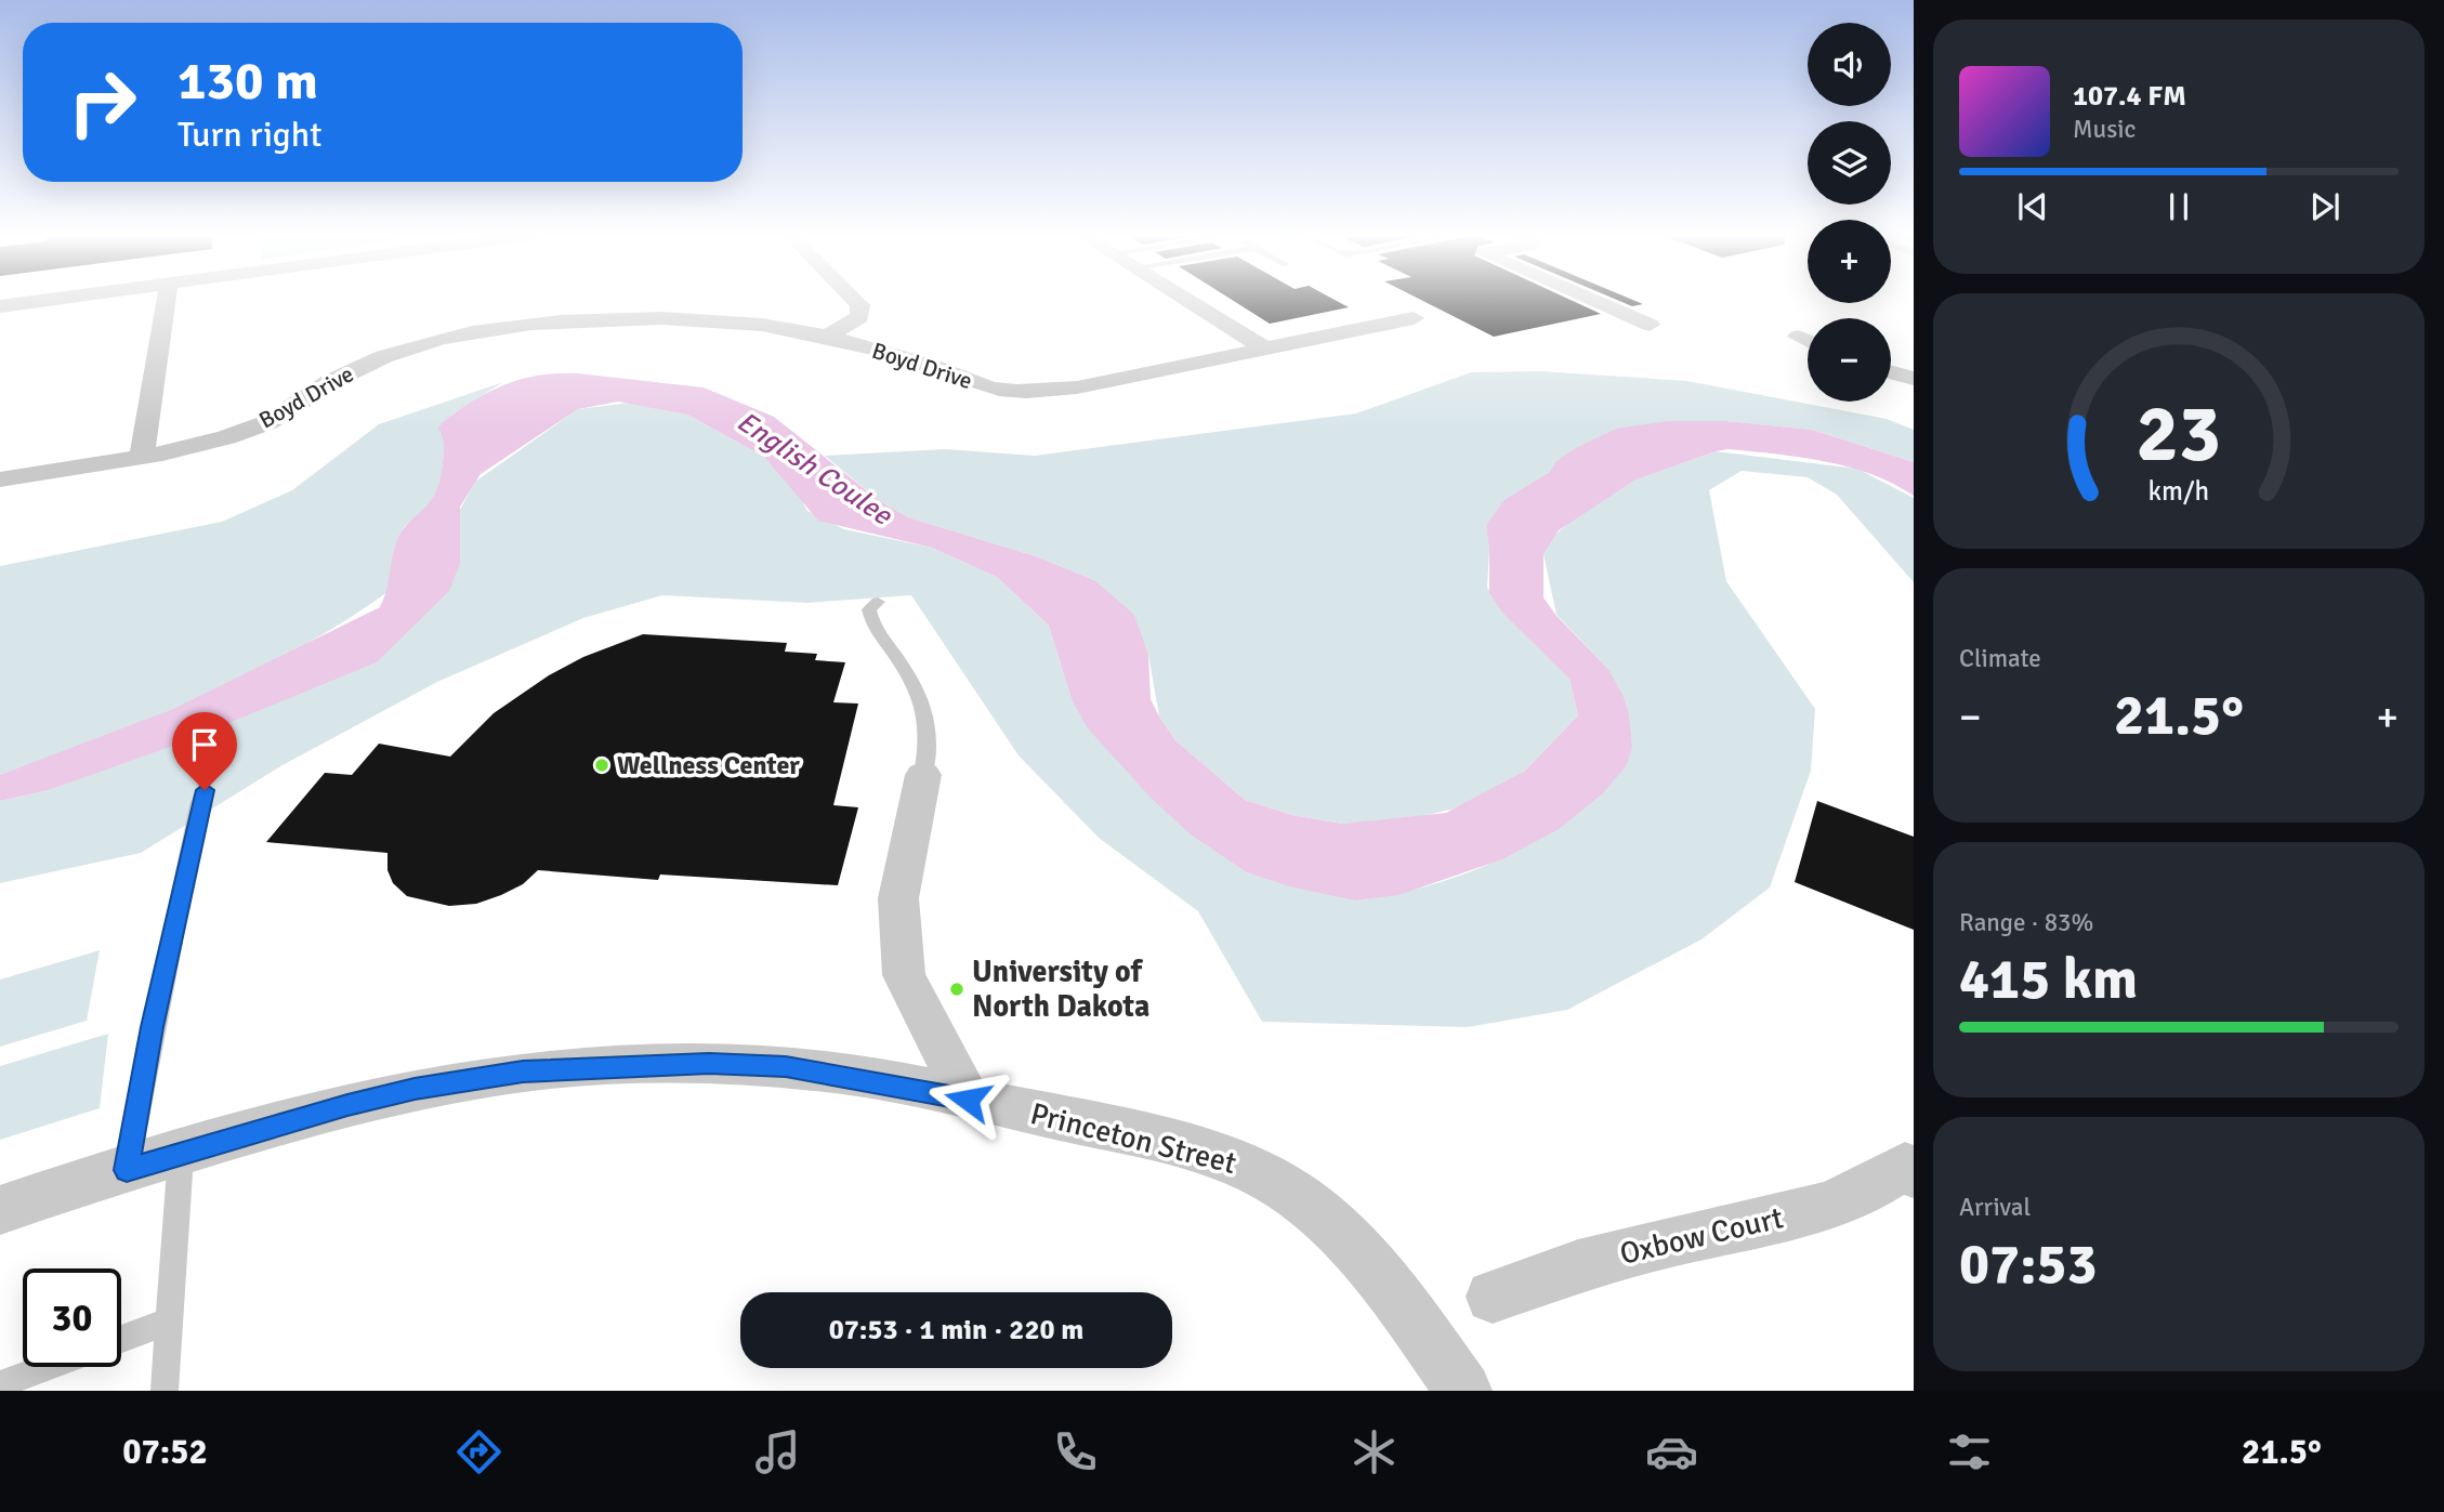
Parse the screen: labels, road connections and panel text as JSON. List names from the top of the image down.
{
  "streets": {
    "street": ["Boyd Drive", "Princeton Street", "Oxbow Court"]
  },
  "water": ["English Coulee"],
  "places": ["Wellness Center", "University of North Dakota"],
  "page": {
    "map_buttons": ["+", "−"],
    "turn": ["130 m", "Turn right"],
    "song": ["107.4 FM", "Music"],
    "tile": [
      "Climate",
      ["Range · 83%", "415 km"],
      ["Arrival", "07:53"]
    ],
    "heat": ["−", "21.5°", "+"],
    "limit": "30",
    "trip": "07:53 · 1 min · 220 m",
    "tabs": ["07:52", "21.5°"],
    "gauge": ["23", "km/h"]
  }
}
